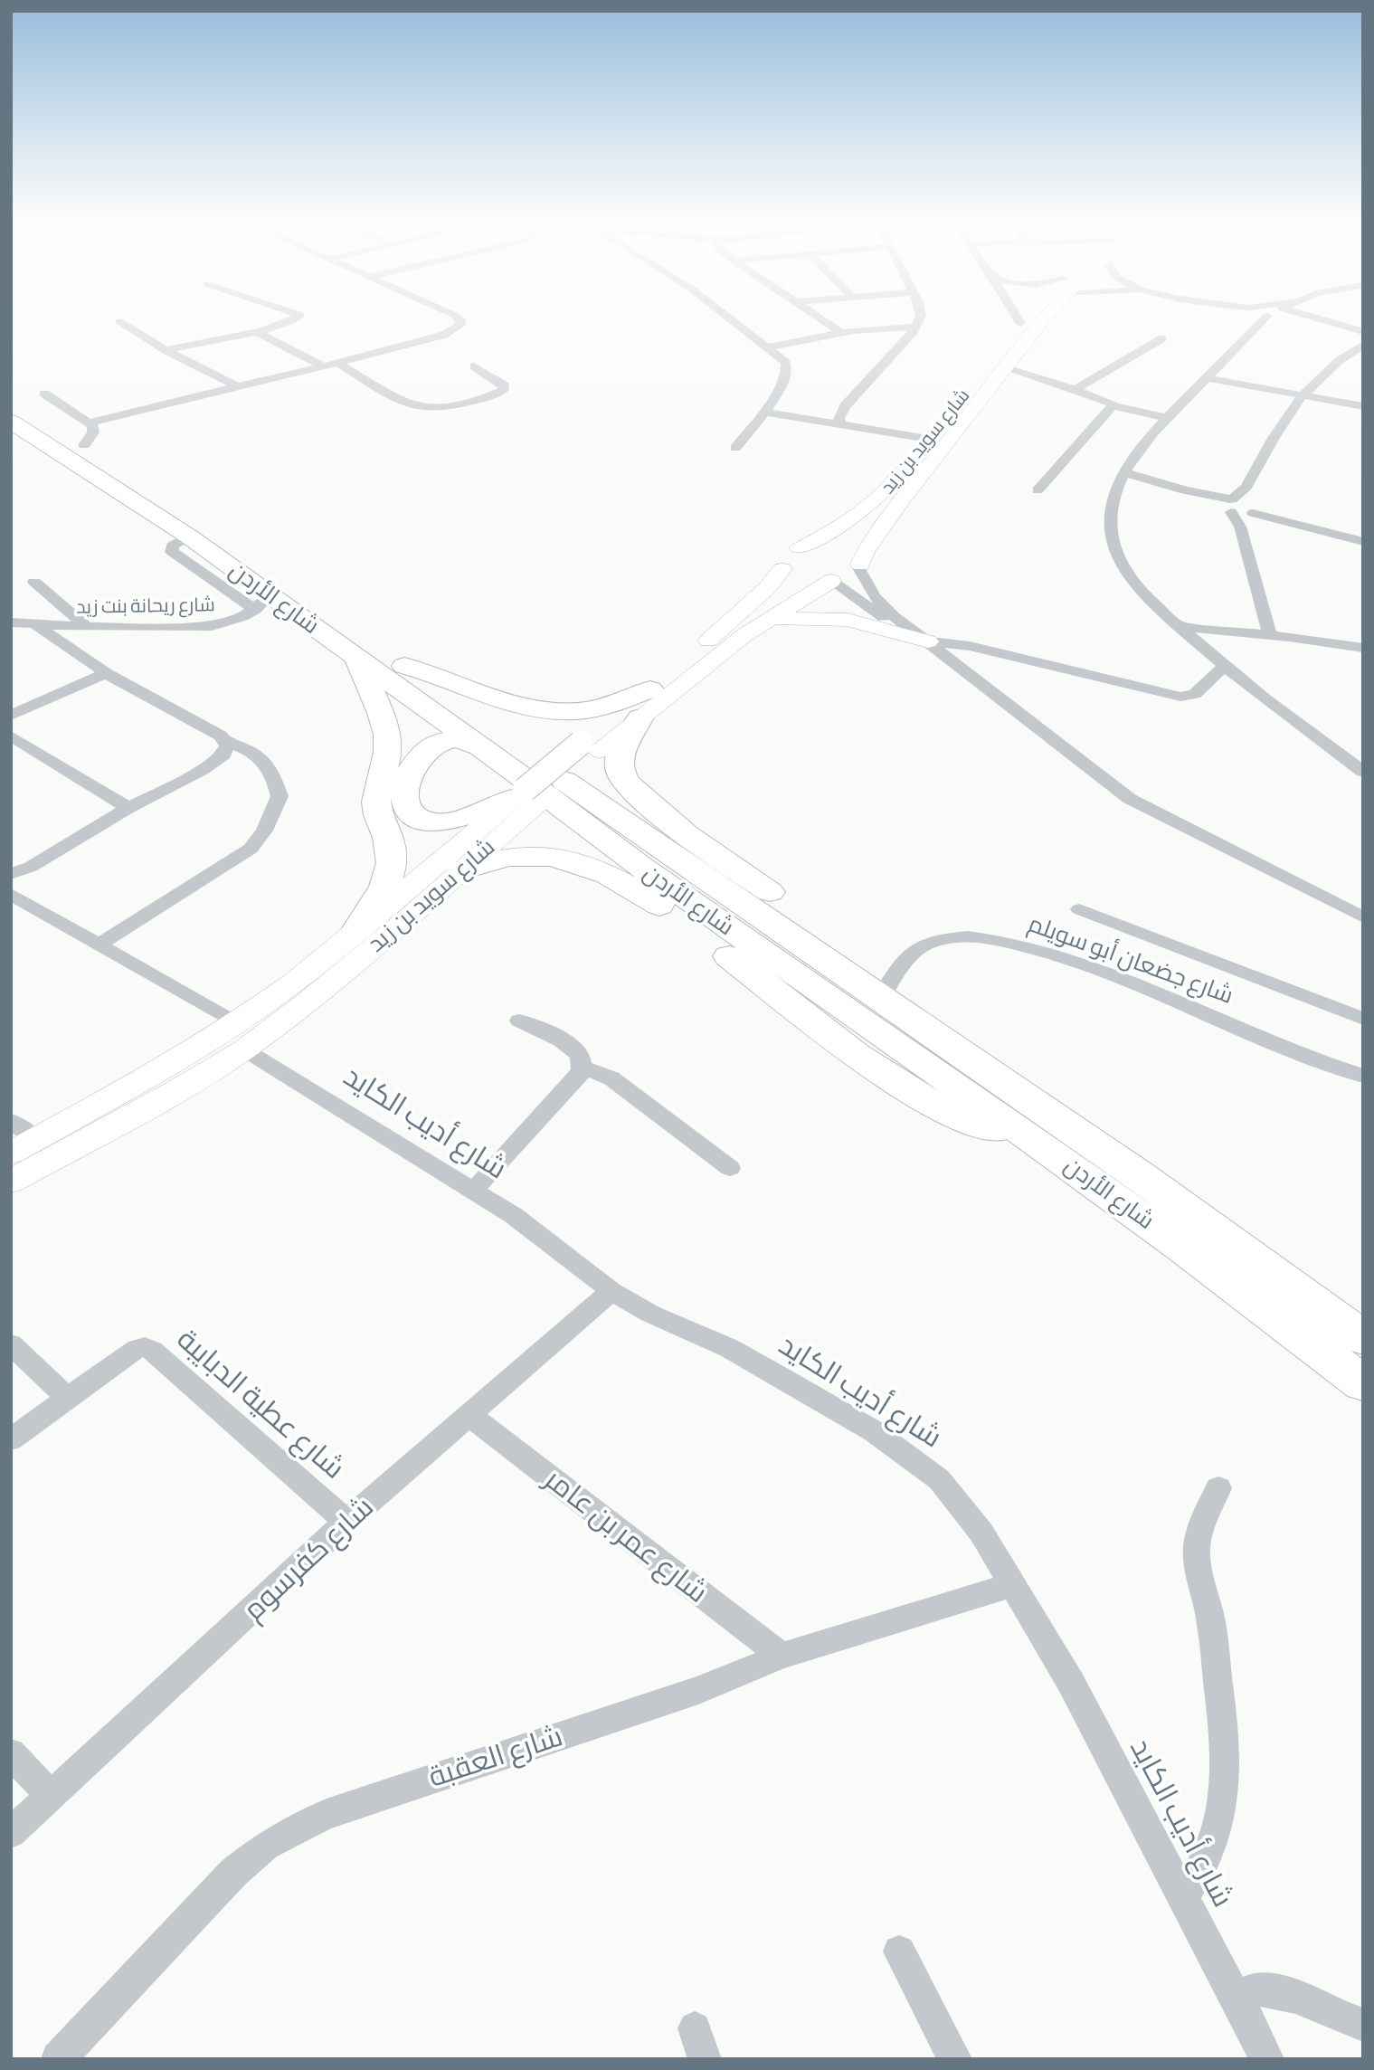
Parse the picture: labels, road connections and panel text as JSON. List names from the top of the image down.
{
  "streets": {
    "highway": ["شارع الأردن"],
    "main road": ["شارع سويد بن زيد"],
    "street": [
      "شارع ريحانة بنت زيد",
      "شارع جضعان أبو سويلم",
      "شارع أديب الكايد",
      "شارع عطية الدبايبة",
      "شارع عمر بن عامر",
      "شارع كفرسوم",
      "شارع العقبة"
    ]
  },
  "crossings": [
    ["شارع سويد بن زيد", "شارع أديب الكايد"],
    ["شارع الأردن", "شارع ريحانة بنت زيد"],
    ["شارع الأردن", "شارع جضعان أبو سويلم"],
    ["شارع أديب الكايد", "شارع كفرسوم"],
    ["شارع أديب الكايد", "شارع العقبة"],
    ["شارع عطية الدبايبة", "شارع كفرسوم"],
    ["شارع عمر بن عامر", "شارع كفرسوم"],
    ["شارع عمر بن عامر", "شارع العقبة"]
  ]
}
